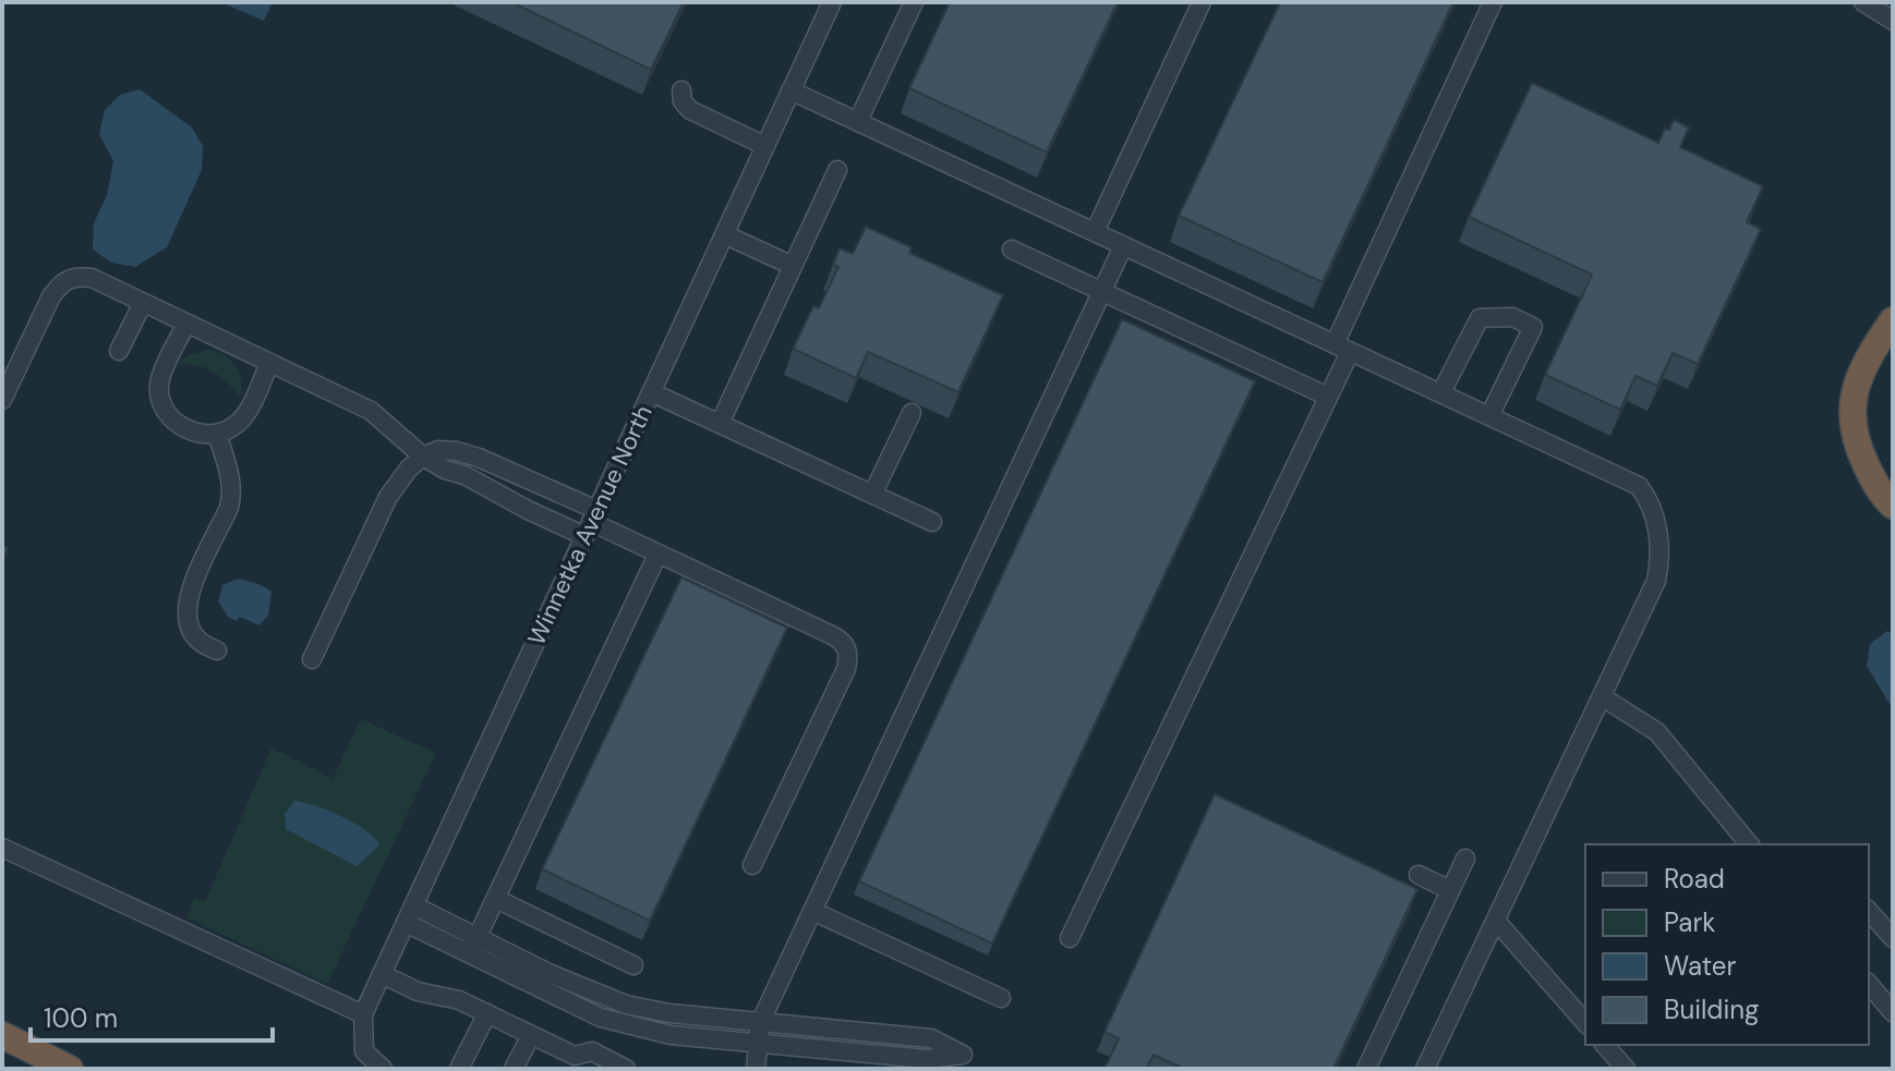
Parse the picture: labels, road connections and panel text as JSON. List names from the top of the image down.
{
  "streets": {
    "street": ["Winnetka Avenue North"]
  },
  "legend": [
    "Road",
    "Park",
    "Water",
    "Building"
  ],
  "scale_bar": "100 m"
}
